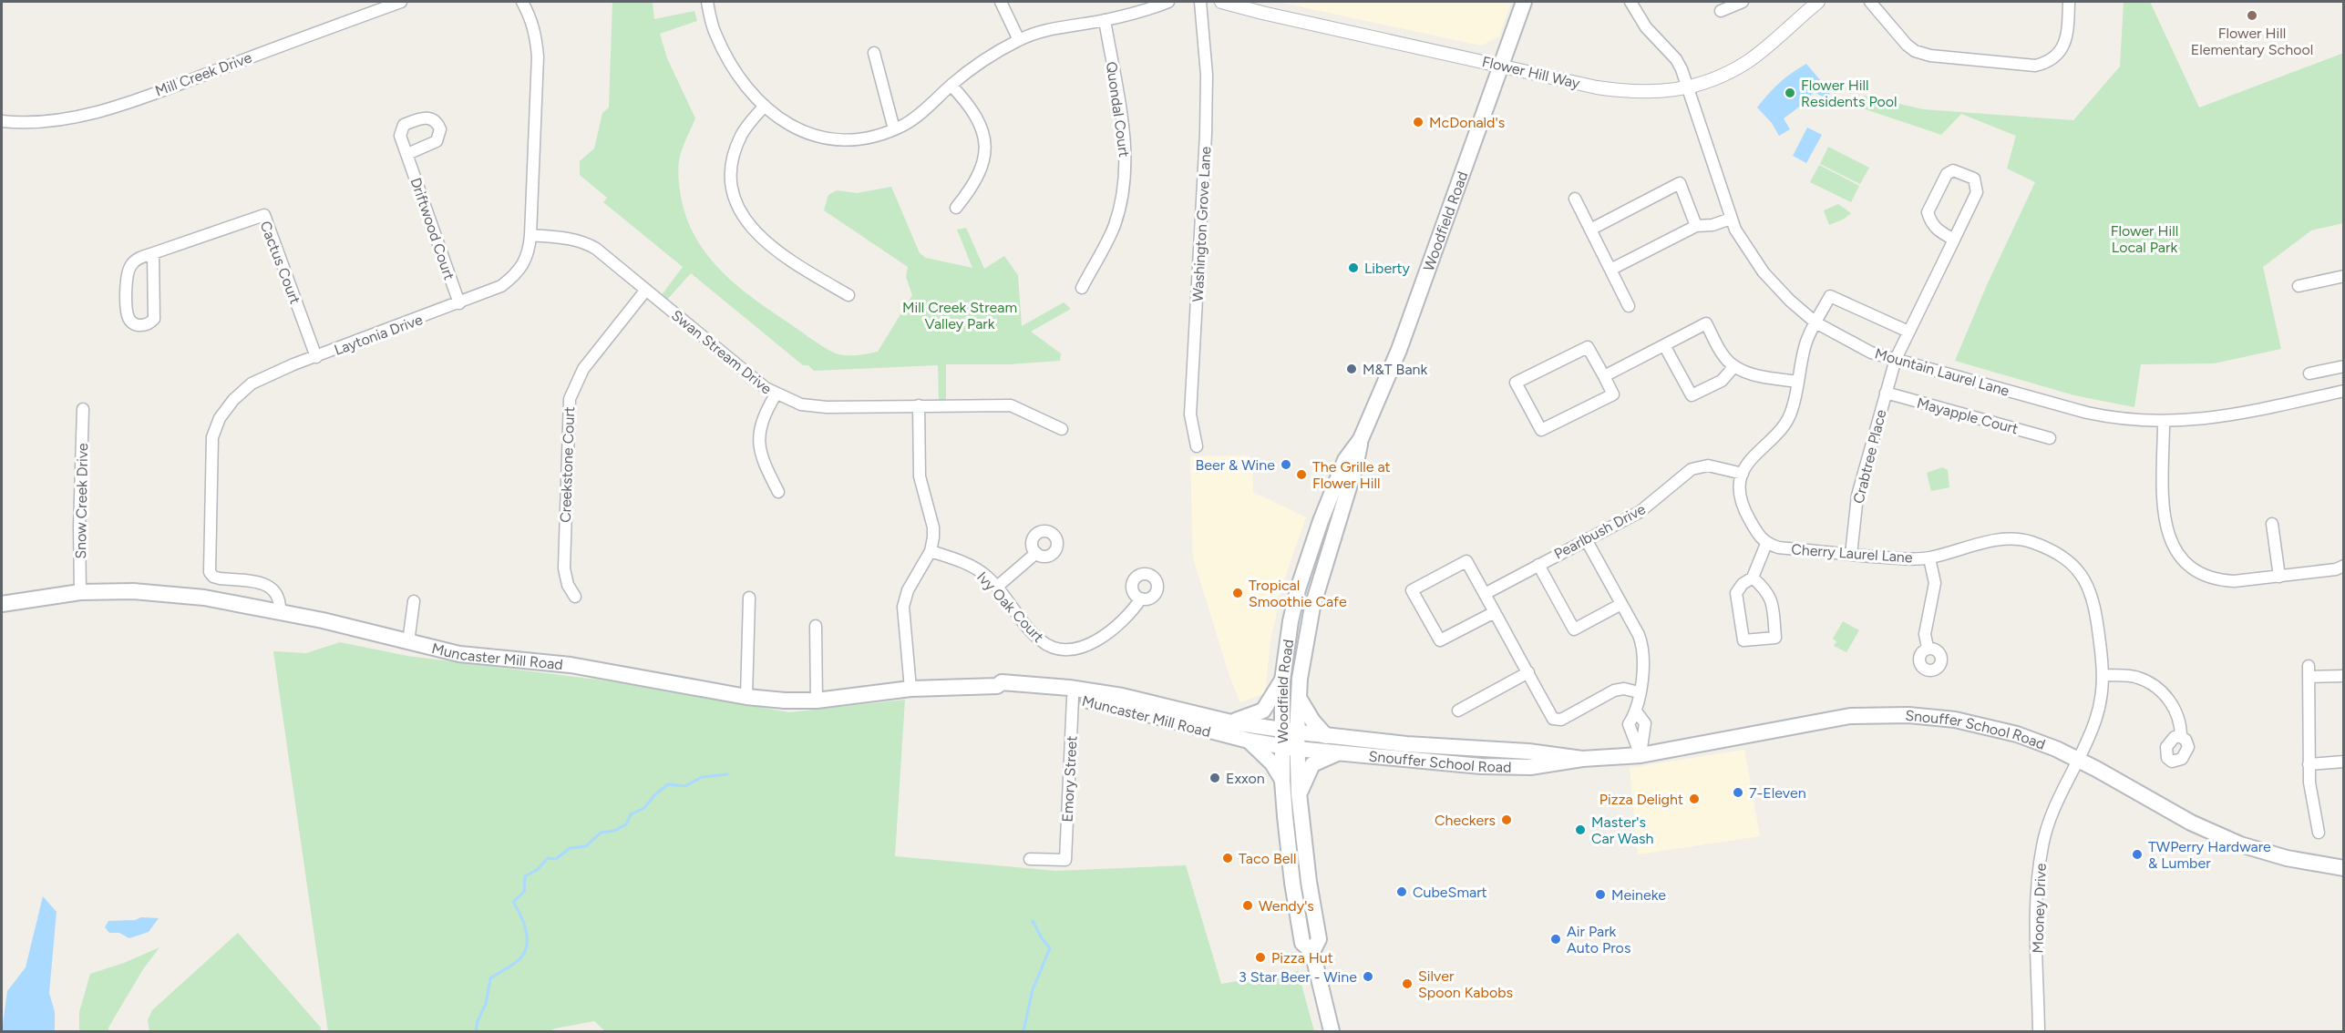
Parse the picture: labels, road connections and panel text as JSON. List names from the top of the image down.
{
  "streets": {
    "main road": ["Woodfield Road", "Muncaster Mill Road", "Snouffer School Road"],
    "street": [
      "Flower Hill Way",
      "Mill Creek Drive",
      "Quondal Court",
      "Washington Grove Lane",
      "Driftwood Court",
      "Cactus Court",
      "Laytonia Drive",
      "Swan Stream Drive",
      "Mountain Laurel Lane",
      "Mayapple Court",
      "Crabtree Place",
      "Creekstone Court",
      "Snow Creek Drive",
      "Pearlbush Drive",
      "Cherry Laurel Lane",
      "Ivy Oak Court",
      "Emory Street",
      "Mooney Drive"
    ]
  },
  "crossings": [
    ["Flower Hill Way", "Woodfield Road"],
    ["Flower Hill Way", "Mountain Laurel Lane"],
    ["Woodfield Road", "Muncaster Mill Road"],
    ["Woodfield Road", "Snouffer School Road"],
    ["Driftwood Court", "Laytonia Drive"],
    ["Cactus Court", "Laytonia Drive"],
    ["Laytonia Drive", "Swan Stream Drive"],
    ["Laytonia Drive", "Muncaster Mill Road"],
    ["Swan Stream Drive", "Creekstone Court"],
    ["Mountain Laurel Lane", "Crabtree Place"],
    ["Mayapple Court", "Crabtree Place"],
    ["Crabtree Place", "Cherry Laurel Lane"],
    ["Snow Creek Drive", "Muncaster Mill Road"],
    ["Cherry Laurel Lane", "Snouffer School Road"],
    ["Cherry Laurel Lane", "Mooney Drive"],
    ["Muncaster Mill Road", "Snouffer School Road"],
    ["Muncaster Mill Road", "Emory Street"],
    ["Snouffer School Road", "Mooney Drive"]
  ],
  "parks": ["Flower Hill Local Park", "Mill Creek Stream Valley Park"],
  "places": [
    "Flower Hill Elementary School",
    "Flower Hill Residents Pool",
    "McDonald's",
    "Liberty",
    "M&T Bank",
    "Beer & Wine",
    "The Grille at Flower Hill",
    "Tropical Smoothie Cafe",
    "Exxon",
    "7-Eleven",
    "Pizza Delight",
    "Checkers",
    "Master's Car Wash",
    "TWPerry Hardware & Lumber",
    "Taco Bell",
    "CubeSmart",
    "Meineke",
    "Wendy's",
    "Air Park Auto Pros",
    "Pizza Hut",
    "3 Star Beer - Wine",
    "Silver Spoon Kabobs"
  ]
}
